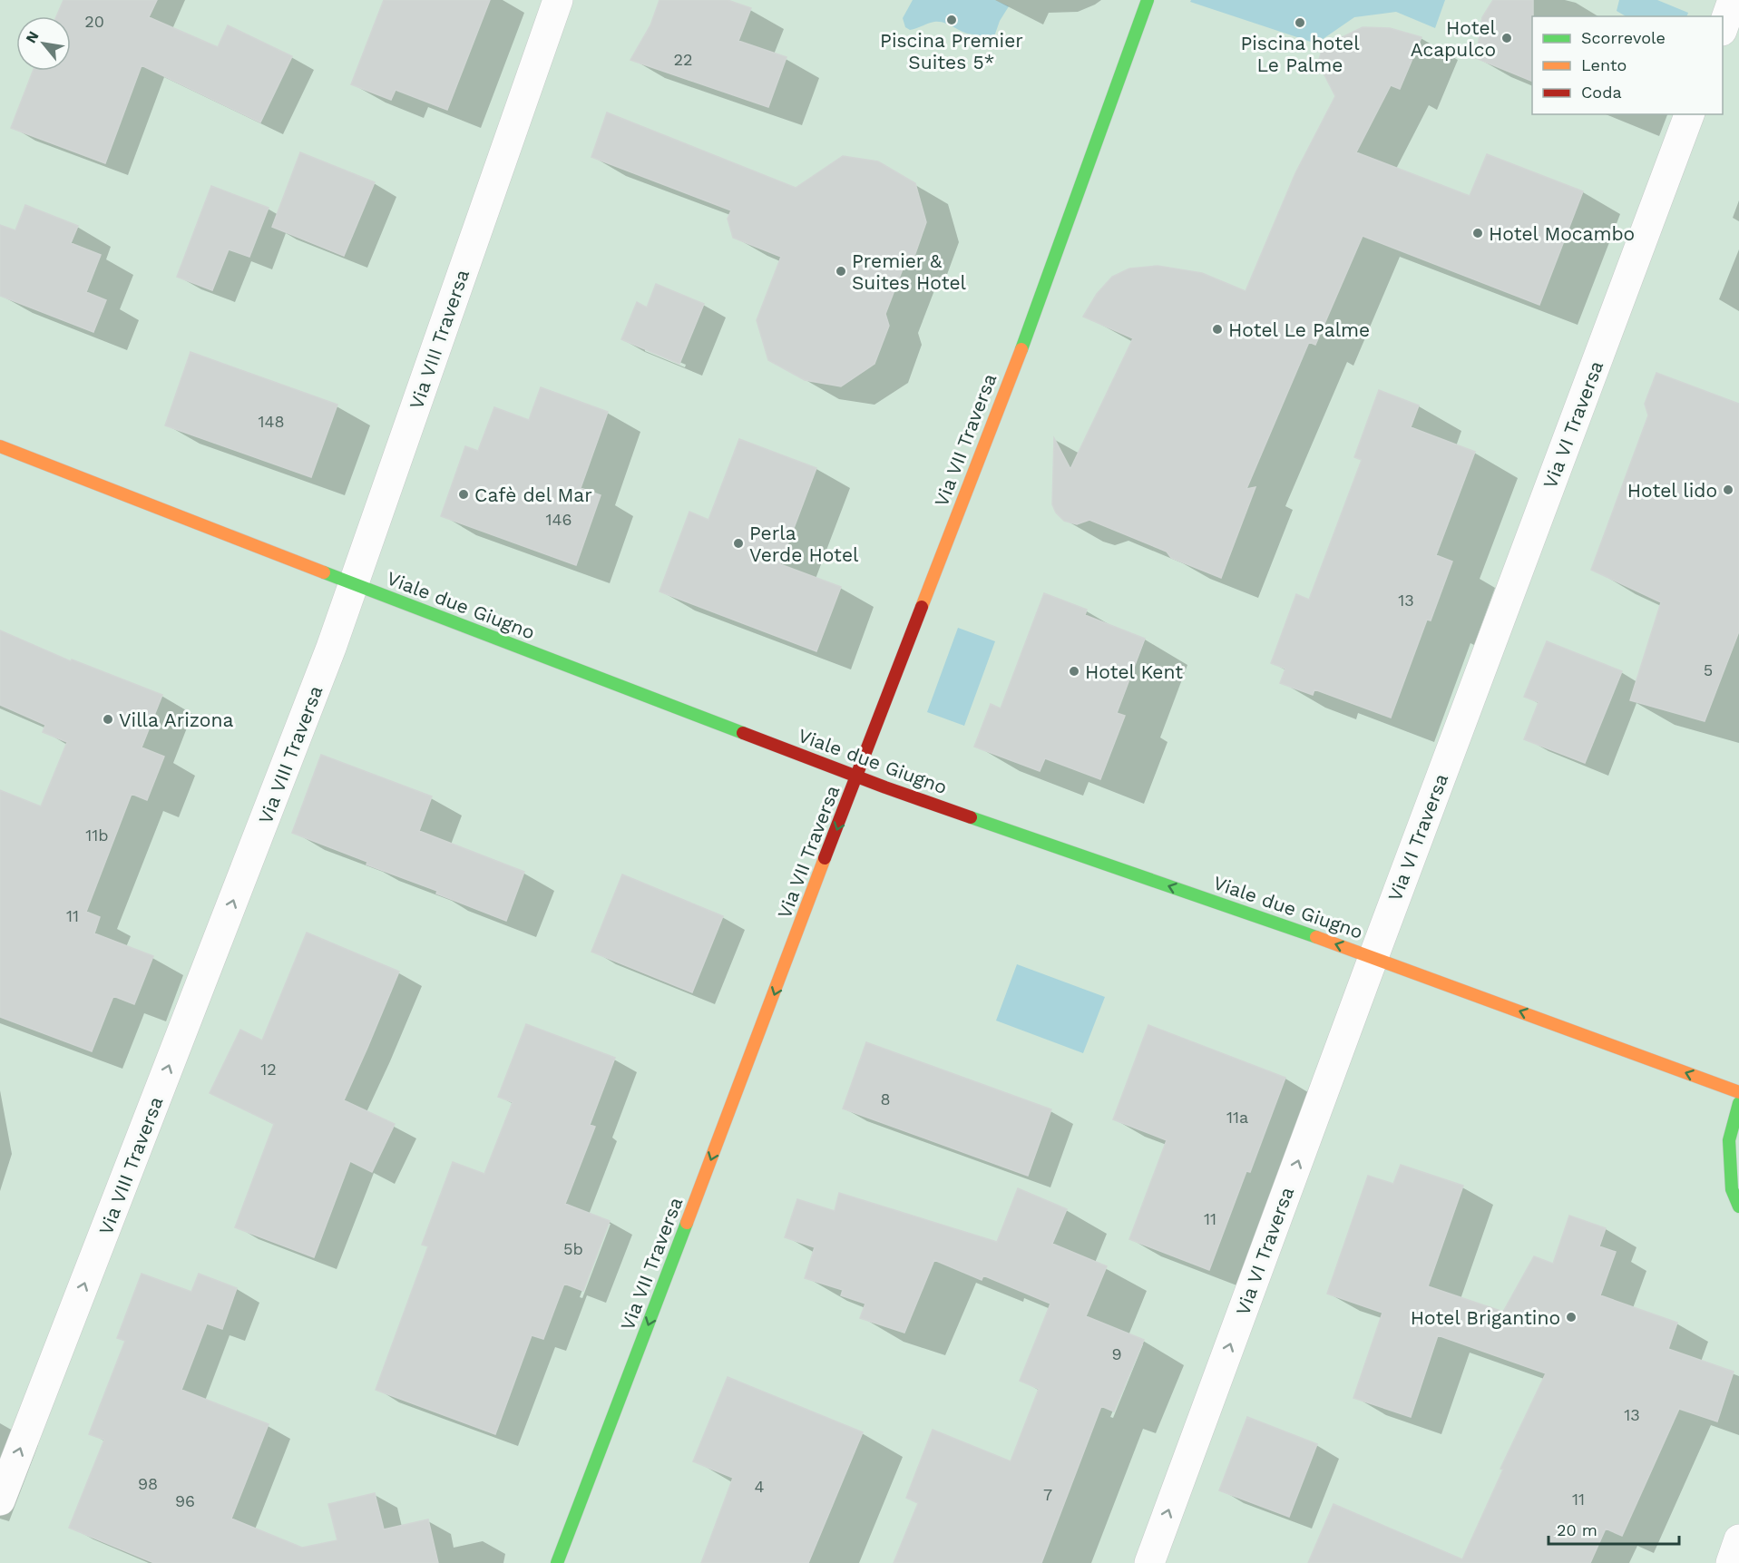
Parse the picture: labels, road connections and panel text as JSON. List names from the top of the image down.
{
  "streets": {
    "street": [
      "Via VIII Traversa",
      "Via VI Traversa",
      "Via VII Traversa",
      "Viale due Giugno"
    ]
  },
  "crossings": [
    ["Via VIII Traversa", "Viale due Giugno"],
    ["Via VI Traversa", "Viale due Giugno"],
    ["Via VII Traversa", "Viale due Giugno"]
  ],
  "one_way": [
    "Via VIII Traversa",
    "Via VI Traversa",
    "Via VII Traversa",
    "Viale due Giugno"
  ],
  "places": [
    "Piscina Premier Suites 5*",
    "Piscina hotel Le Palme",
    "Hotel Acapulco",
    "Hotel Mocambo",
    "Premier & Suites Hotel",
    "Hotel Le Palme",
    "Hotel lido",
    "Cafè del Mar",
    "Perla Verde Hotel",
    "Hotel Kent",
    "Villa Arizona",
    "Hotel Brigantino"
  ],
  "house_numbers": [
    "20",
    "22",
    "148",
    "146",
    "13",
    "5",
    "11b",
    "11",
    "12",
    "8",
    "11a",
    "11",
    "5b",
    "9",
    "13",
    "98",
    "4",
    "7",
    "11",
    "96"
  ],
  "legend": ["Scorrevole", "Lento", "Coda"],
  "scale_bar": "20 m",
  "north": "top left"
}
